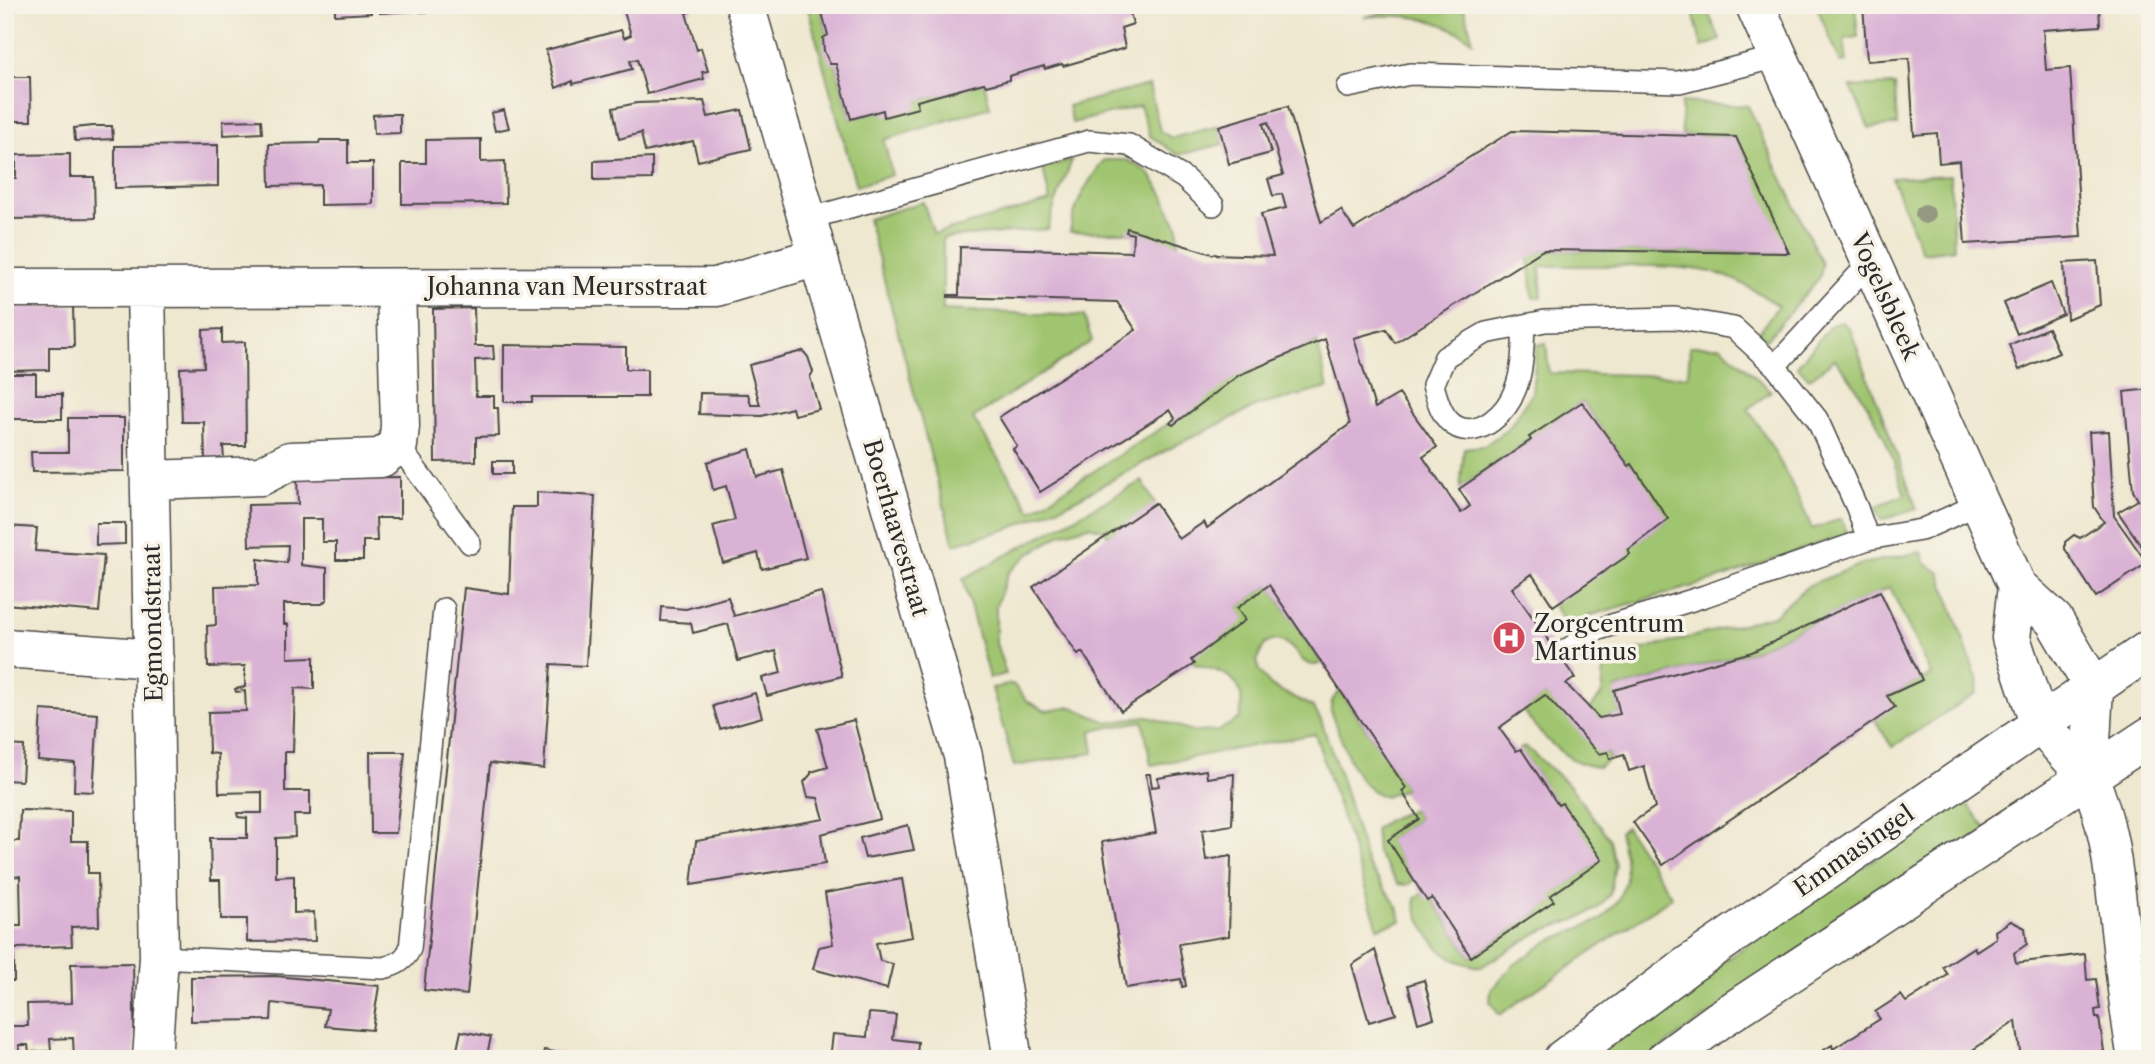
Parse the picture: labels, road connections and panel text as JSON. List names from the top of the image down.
{
  "streets": {
    "street": [
      "Johanna van Meursstraat",
      "Vogelsbleek",
      "Boerhaavestraat",
      "Egmondstraat",
      "Emmasingel"
    ]
  },
  "crossings": [
    ["Johanna van Meursstraat", "Boerhaavestraat"],
    ["Johanna van Meursstraat", "Egmondstraat"],
    ["Vogelsbleek", "Emmasingel"]
  ],
  "places": {
    "hospital": ["Zorgcentrum Martinus"]
  }
}
